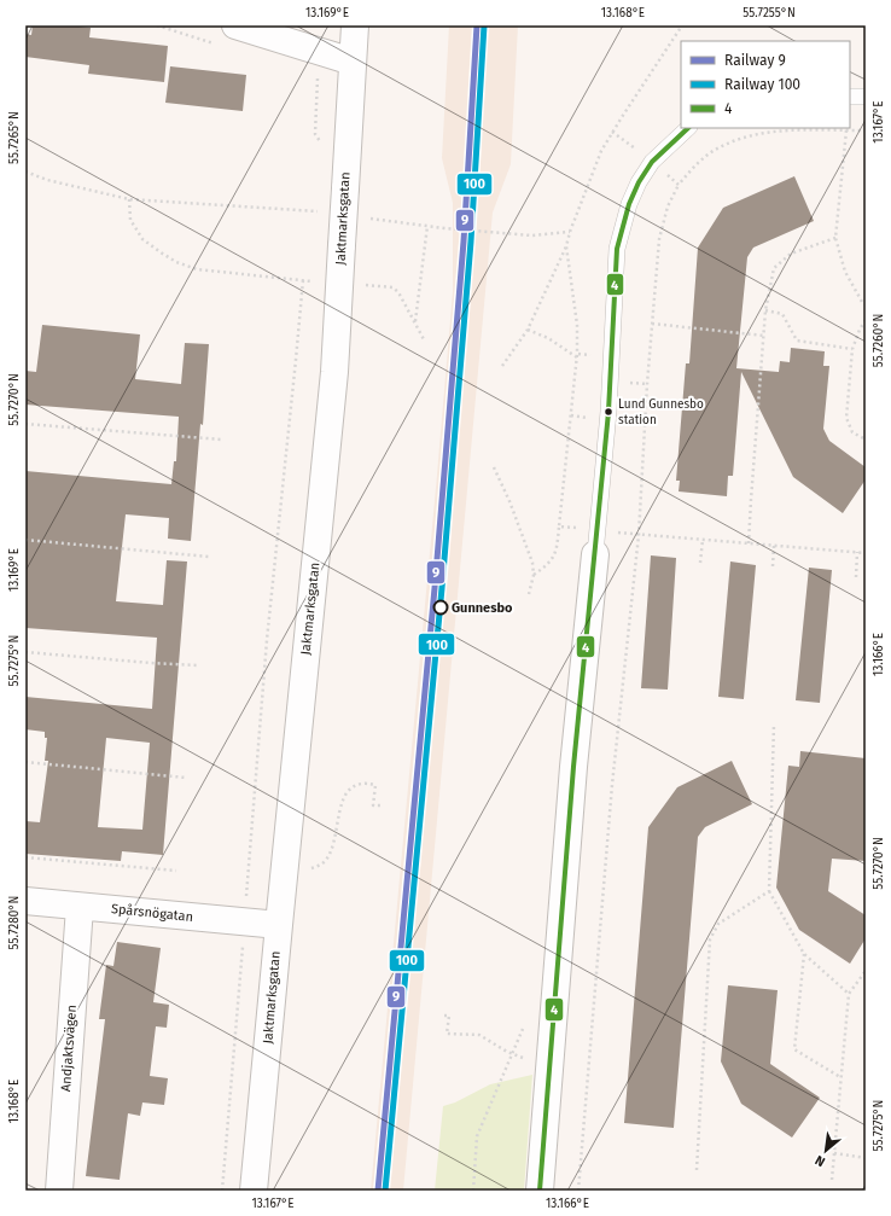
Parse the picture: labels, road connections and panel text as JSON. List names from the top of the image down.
{
  "streets": {
    "street": ["Jaktmarksgatan", "Spårsnögatan", "Andjaktsvägen"]
  },
  "crossings": [
    ["Jaktmarksgatan", "Spårsnögatan"],
    ["Spårsnögatan", "Andjaktsvägen"]
  ],
  "places": ["Lund Gunnesbo station", "Gunnesbo"],
  "lines": ["rail line 9", "rail line 100", "transit line 4"],
  "legend": ["Railway 9", "Railway 100", "4"],
  "north": "bottom left",
  "coordinates": [
    "13.169°E",
    "13.168°E",
    "55.7255°N",
    "13.167°E",
    "55.7265°N",
    "55.7260°N",
    "55.7270°N",
    "13.166°E",
    "55.7275°N",
    "55.7280°N"
  ]
}
